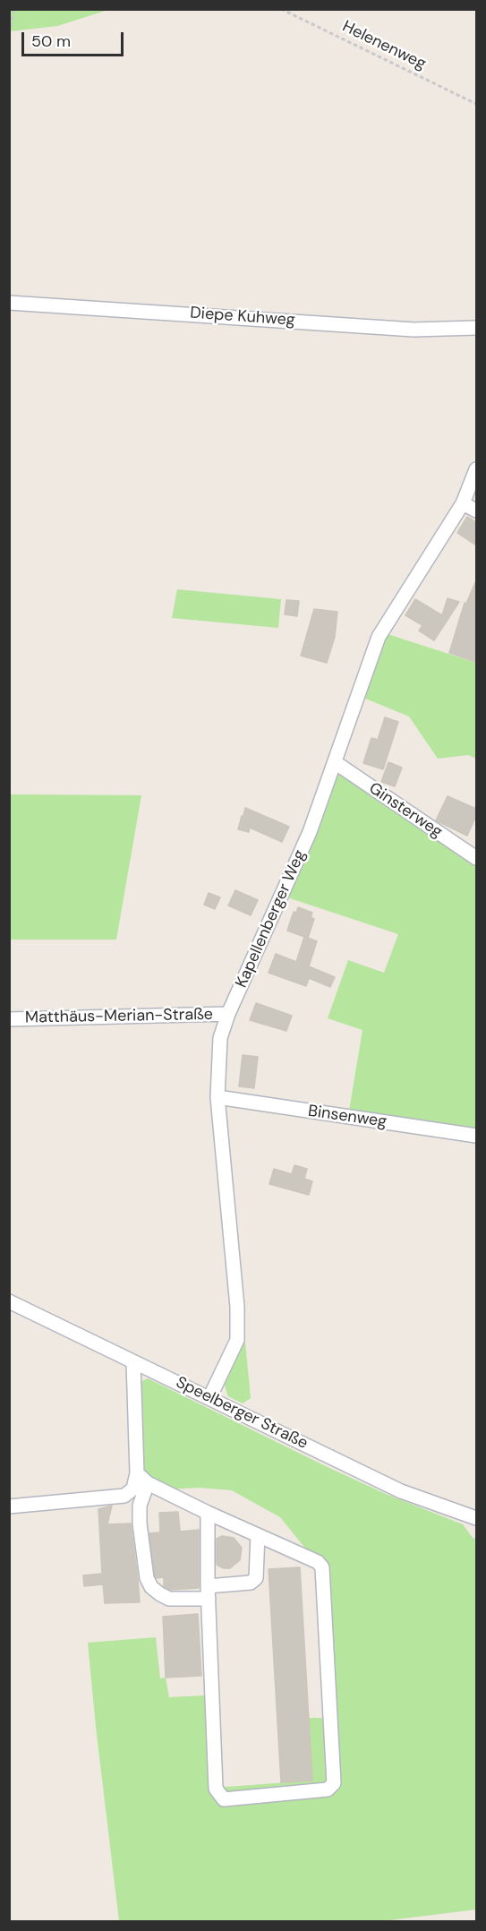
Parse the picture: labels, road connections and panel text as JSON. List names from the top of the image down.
{
  "streets": {
    "street": [
      "Diepe Kuhweg",
      "Ginsterweg",
      "Kapellenberger Weg",
      "Matthäus-Merian-Straße",
      "Binsenweg",
      "Speelberger Straße"
    ],
    "path": ["Helenenweg"]
  },
  "crossings": [
    ["Ginsterweg", "Kapellenberger Weg"],
    ["Kapellenberger Weg", "Matthäus-Merian-Straße"],
    ["Kapellenberger Weg", "Binsenweg"],
    ["Kapellenberger Weg", "Speelberger Straße"]
  ],
  "scale_bar": "50 m"
}
